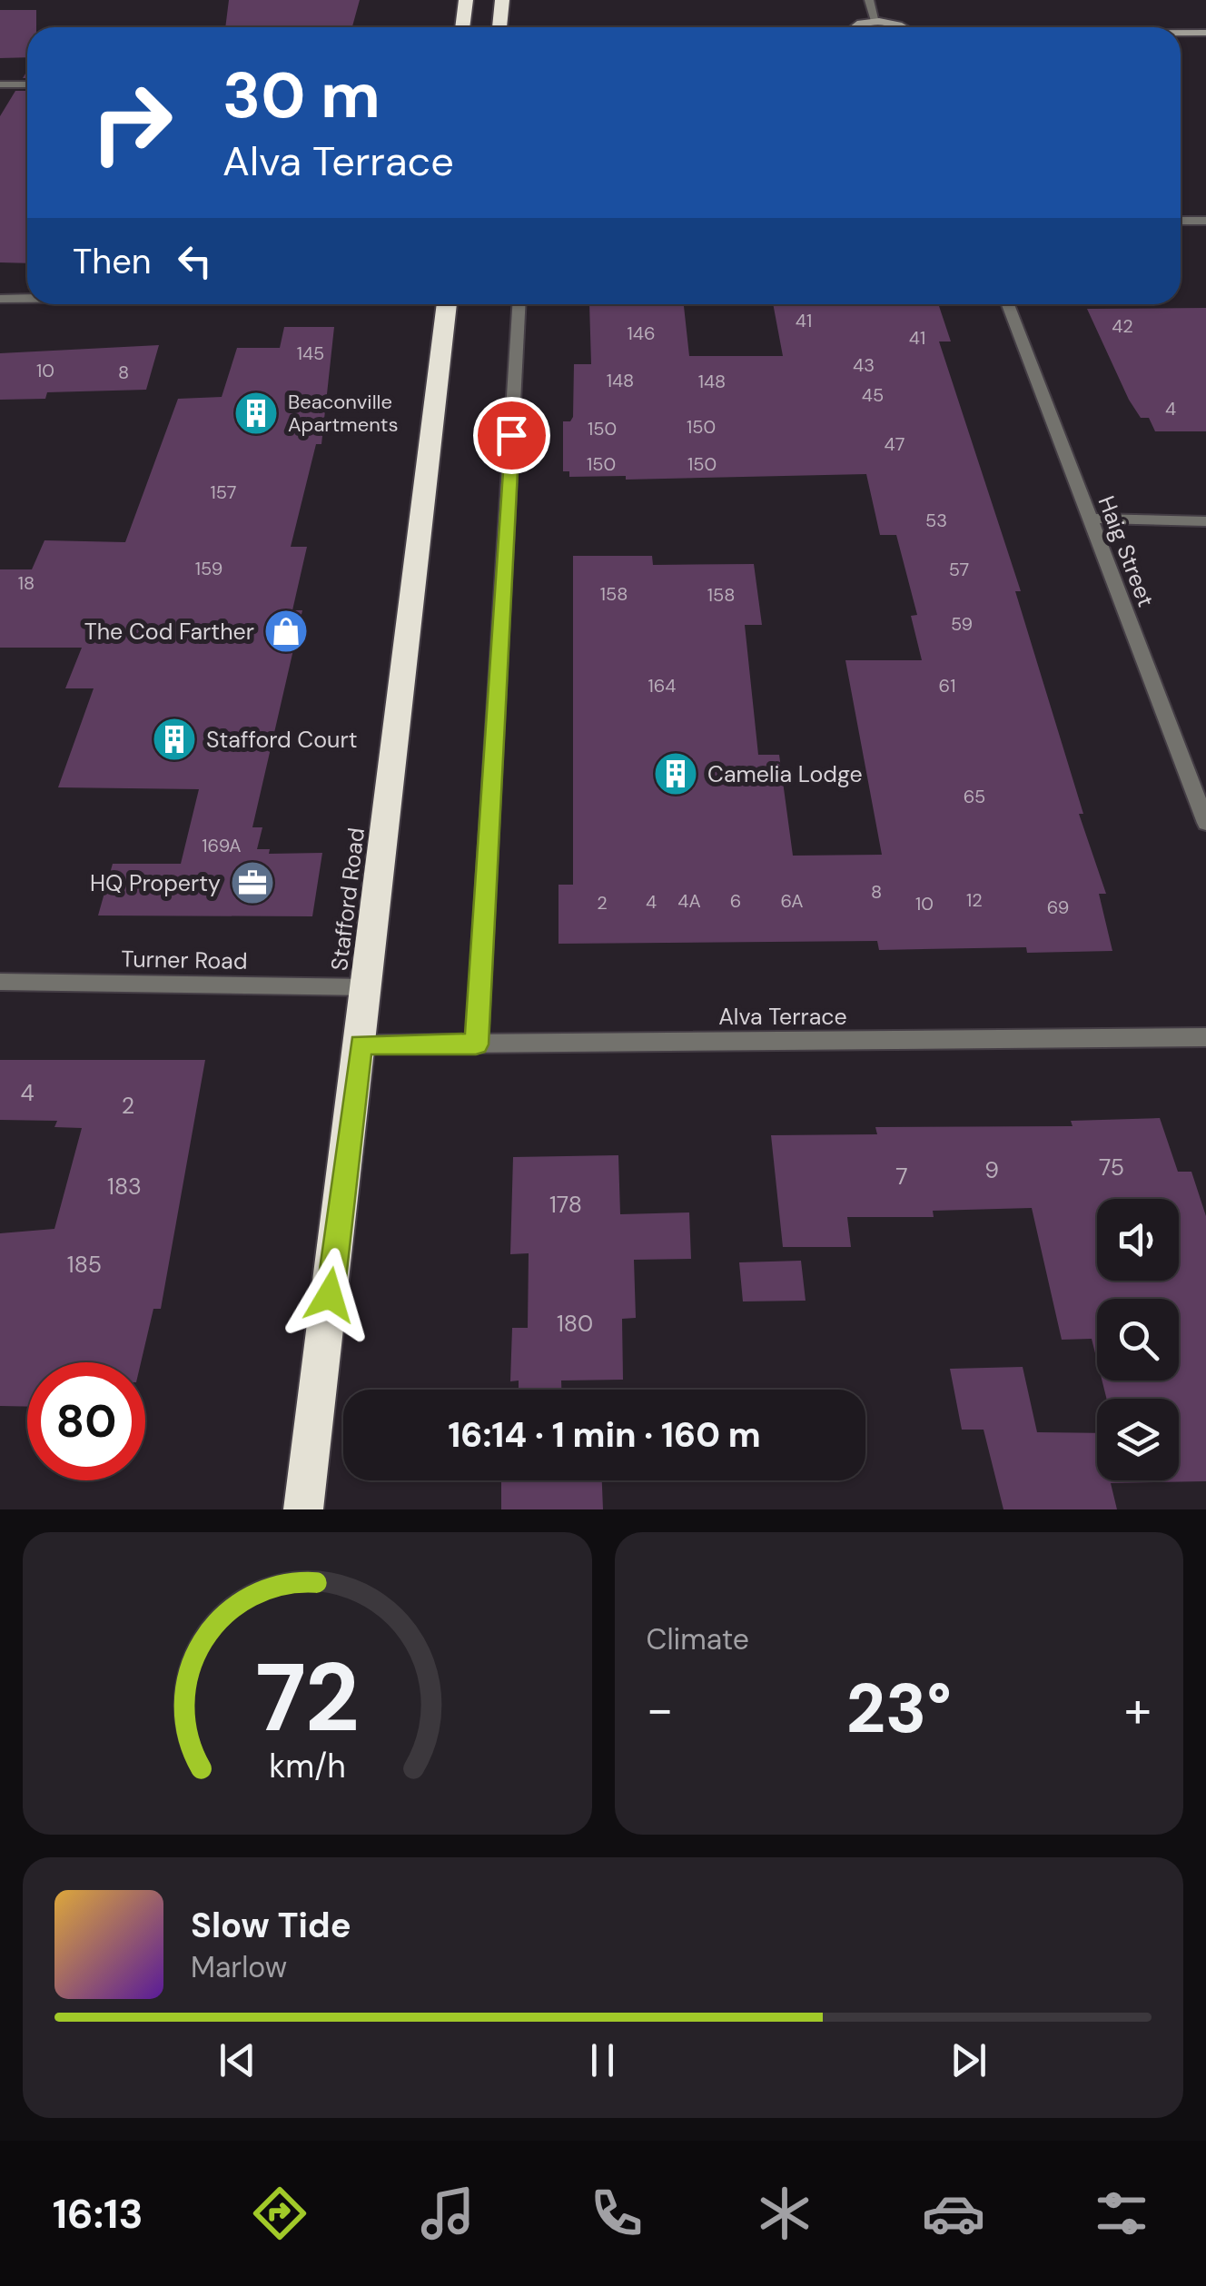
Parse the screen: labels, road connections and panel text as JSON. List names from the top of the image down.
{
  "streets": {
    "highway": ["Stafford Road"],
    "street": ["Haig Street", "Turner Road", "Alva Terrace"]
  },
  "crossings": [
    ["Stafford Road", "Turner Road"],
    ["Stafford Road", "Alva Terrace"]
  ],
  "places": {
    "building": ["Beaconville Apartments", "Stafford Court", "Camelia Lodge"],
    "shop": ["The Cod Farther"],
    "office": ["HQ Property"]
  },
  "house_numbers": [
    "41",
    "42",
    "146",
    "41",
    "145",
    "43",
    "10",
    "8",
    "148",
    "148",
    "45",
    "4",
    "150",
    "150",
    "47",
    "150",
    "150",
    "157",
    "53",
    "159",
    "57",
    "18",
    "158",
    "158",
    "59",
    "164",
    "61",
    "65",
    "169A",
    "8",
    "12",
    "4A",
    "6",
    "6A",
    "4",
    "2",
    "10",
    "69",
    "4",
    "2",
    "75",
    "9",
    "7",
    "183",
    "178",
    "185",
    "180"
  ],
  "page": {
    "turn": ["30 m", "Alva Terrace"],
    "then": "Then",
    "limit": "80",
    "trip": "16:14 · 1 min · 160 m",
    "tile": "Climate",
    "heat": ["−", "23°", "+"],
    "song": ["Slow Tide", "Marlow"],
    "tabs": "16:13",
    "gauge": ["72", "km/h"]
  }
}
